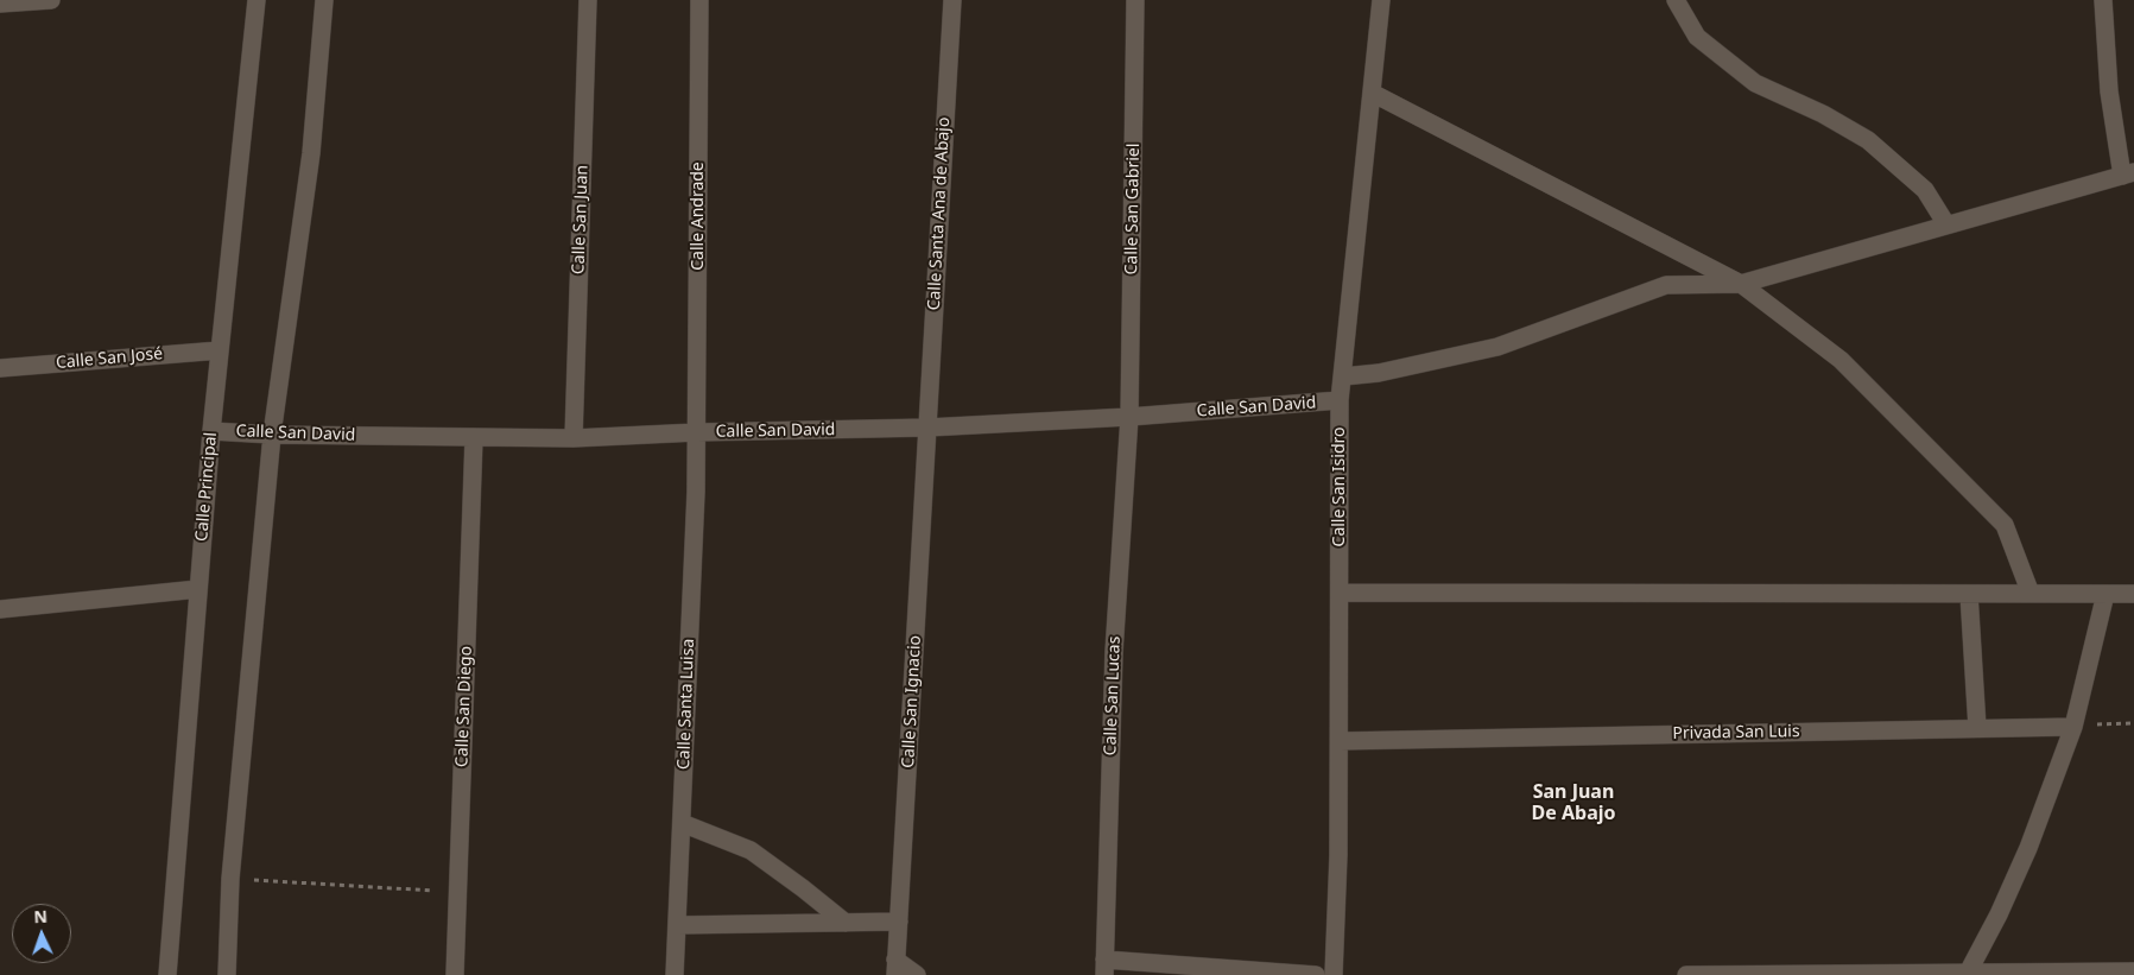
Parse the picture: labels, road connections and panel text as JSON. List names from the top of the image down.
{
  "streets": {
    "street": [
      "Calle San Gabriel",
      "Calle Santa Ana de Abajo",
      "Calle Andrade",
      "Calle San Juan",
      "Calle San José",
      "Calle San David",
      "Calle Principal",
      "Calle San Isidro",
      "Calle San Lucas",
      "Calle San Ignacio",
      "Calle Santa Luisa",
      "Calle San Diego",
      "Privada San Luis"
    ]
  },
  "crossings": [
    ["Calle San Gabriel", "Calle San David"],
    ["Calle San Gabriel", "Calle San Lucas"],
    ["Calle Santa Ana de Abajo", "Calle San David"],
    ["Calle Santa Ana de Abajo", "Calle San Ignacio"],
    ["Calle Andrade", "Calle San David"],
    ["Calle Andrade", "Calle Santa Luisa"],
    ["Calle San Juan", "Calle San David"],
    ["Calle San José", "Calle Principal"],
    ["Calle San David", "Calle Principal"],
    ["Calle San David", "Calle San Isidro"],
    ["Calle San David", "Calle San Lucas"],
    ["Calle San David", "Calle San Ignacio"],
    ["Calle San David", "Calle Santa Luisa"],
    ["Calle San David", "Calle San Diego"],
    ["Calle San Isidro", "Privada San Luis"]
  ],
  "districts": ["San Juan De Abajo"],
  "north": "top"
}
